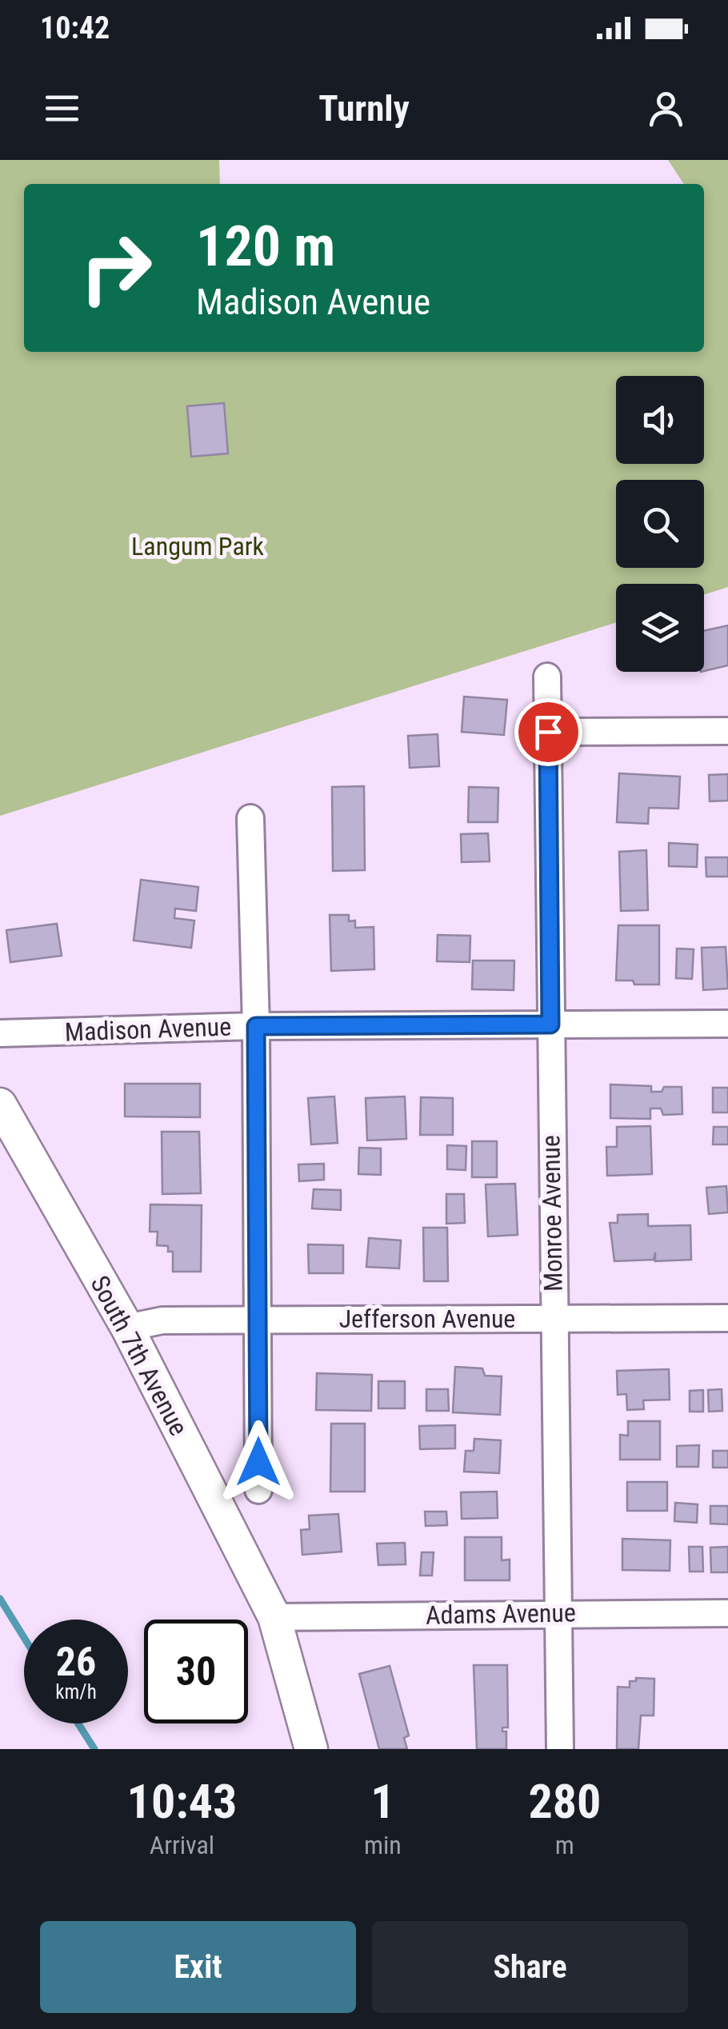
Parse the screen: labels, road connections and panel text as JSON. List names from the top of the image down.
{
  "streets": {
    "street": [
      "Madison Avenue",
      "Monroe Avenue",
      "Jefferson Avenue",
      "South 7th Avenue",
      "Adams Avenue"
    ]
  },
  "crossings": [
    ["Madison Avenue", "Monroe Avenue"],
    ["Monroe Avenue", "Jefferson Avenue"],
    ["Monroe Avenue", "Adams Avenue"],
    ["Jefferson Avenue", "South 7th Avenue"],
    ["South 7th Avenue", "Adams Avenue"]
  ],
  "parks": ["Langum Park"],
  "page": {
    "status": "10:42",
    "header": "Turnly",
    "turn": ["120 m", "Madison Avenue"],
    "speed": "26 km/h",
    "limit": "30",
    "eta": [
      "10:43",
      "Arrival",
      "1",
      "min",
      "280",
      "m"
    ],
    "buttons": ["Exit", "Share"]
  }
}
